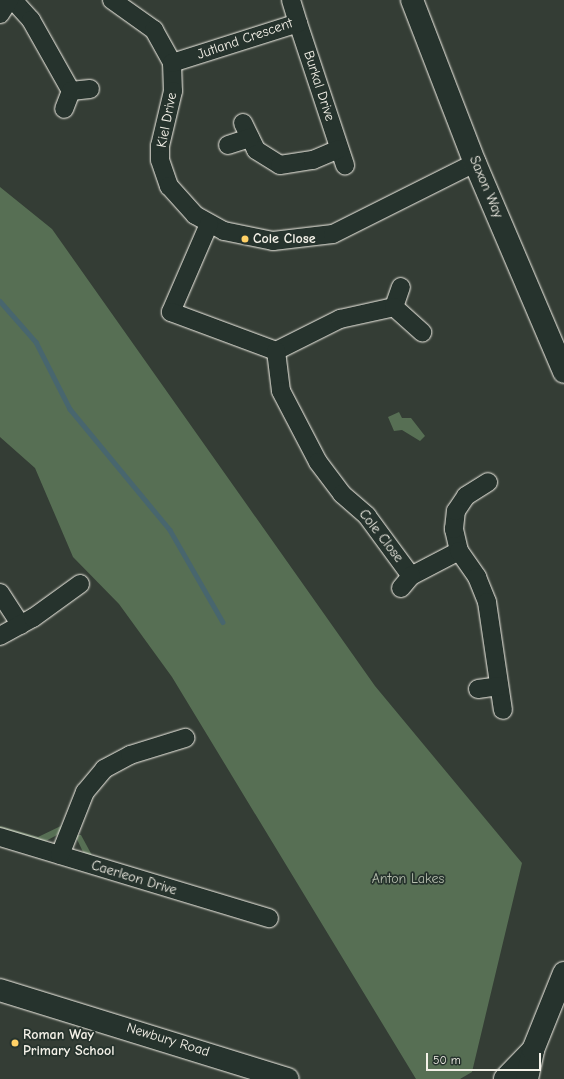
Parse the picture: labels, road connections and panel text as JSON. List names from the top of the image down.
{
  "streets": {
    "street": [
      "Jutland Crescent",
      "Burkal Drive",
      "Kiel Drive",
      "Saxon Way",
      "Cole Close",
      "Caerleon Drive",
      "Newbury Road"
    ]
  },
  "crossings": [
    ["Jutland Crescent", "Burkal Drive"],
    ["Jutland Crescent", "Kiel Drive"],
    ["Kiel Drive", "Saxon Way"]
  ],
  "parks": ["Anton Lakes"],
  "places": ["Cole Close", "Roman Way Primary School"],
  "scale_bar": "50 m"
}
